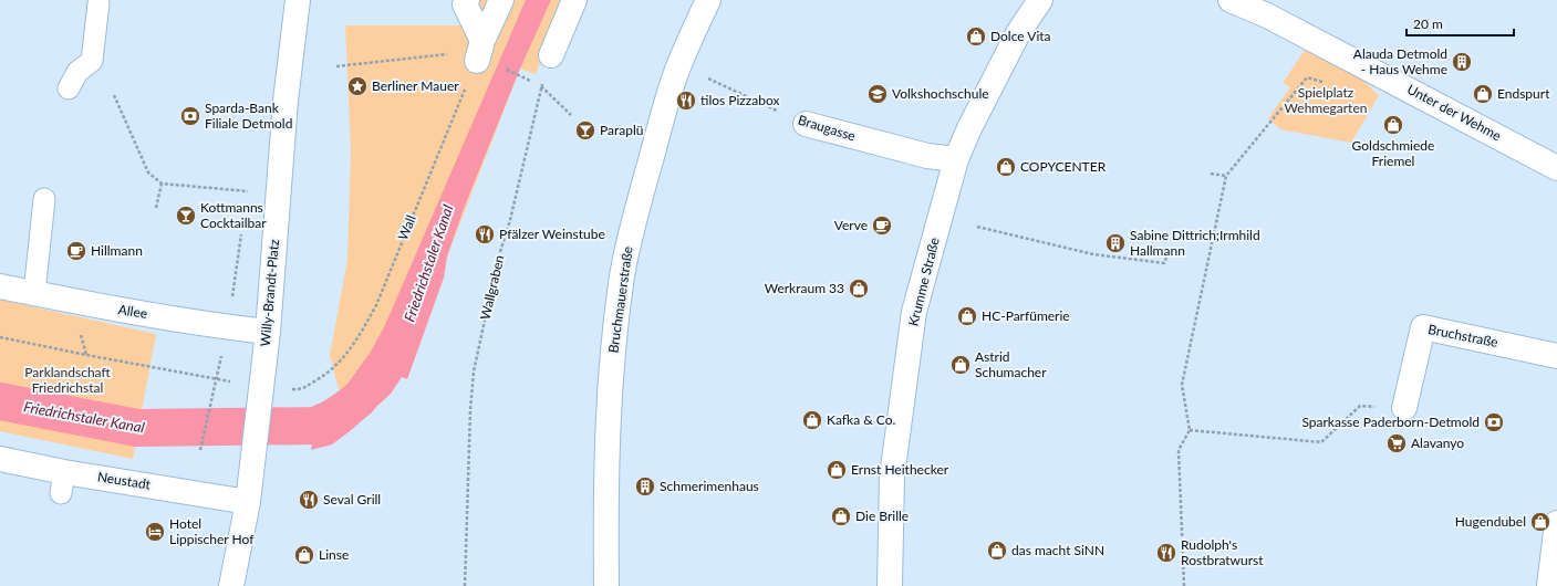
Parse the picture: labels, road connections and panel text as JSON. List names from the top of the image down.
{
  "streets": {
    "street": [
      "Unter der Wehme",
      "Braugasse",
      "Krumme Straße",
      "Willy-Brandt-Platz",
      "Bruchmauerstraße",
      "Allee",
      "Bruchstraße",
      "Neustadt"
    ],
    "path": ["Wall", "Wallgraben"]
  },
  "crossings": [
    ["Braugasse", "Krumme Straße"],
    ["Braugasse", "Bruchmauerstraße"],
    ["Willy-Brandt-Platz", "Allee"],
    ["Willy-Brandt-Platz", "Neustadt"]
  ],
  "water": ["Friedrichstaler Kanal"],
  "parks": ["Spielplatz Wehmegarten", "Parklandschaft Friedrichstal"],
  "places": {
    "shop": [
      "Dolce Vita",
      "Endspurt",
      "Goldschmiede Friemel",
      "COPYCENTER",
      "Werkraum 33",
      "HC-Parfümerie",
      "Astrid Schumacher",
      "Kafka & Co.",
      "Ernst Heithecker",
      "Die Brille",
      "Hugendubel",
      "das macht SiNN",
      "Linse"
    ],
    "building": ["Alauda Detmold - Haus Wehme", "Sabine Dittrich;Irmhild Hallmann", "Schmerimenhaus"],
    "place": ["Berliner Mauer"],
    "school or university": ["Volkshochschule"],
    "restaurant": [
      "tilos Pizzabox",
      "Pfälzer Weinstube",
      "Seval Grill",
      "Rudolph's Rostbratwurst"
    ],
    "bank": ["Sparda-Bank Filiale Detmold", "Sparkasse Paderborn-Detmold"],
    "bar": ["Paraplü", "Kottmanns Cocktailbar"],
    "cafe": ["Verve", "Hillmann"],
    "supermarket": ["Alavanyo"],
    "hotel": ["Hotel Lippischer Hof"]
  },
  "scale_bar": "20 m"
}
